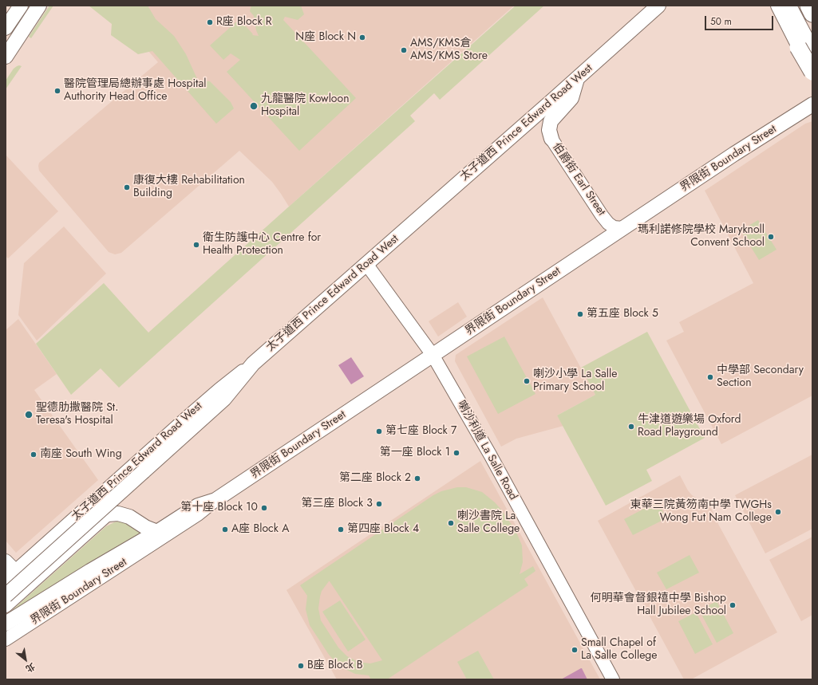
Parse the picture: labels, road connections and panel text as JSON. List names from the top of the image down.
{
  "streets": {
    "main road": ["太子道西 Prince Edward Road West", "界限街 Boundary Street"],
    "street": ["伯爵街 Earl Street", "喇沙利道 La Salle Road"]
  },
  "crossings": [
    ["太子道西 Prince Edward Road West", "喇沙利道 La Salle Road"],
    ["界限街 Boundary Street", "伯爵街 Earl Street"],
    ["界限街 Boundary Street", "喇沙利道 La Salle Road"]
  ],
  "places": [
    "R座 Block R",
    "N座 Block N",
    "AMS/KMS倉 AMS/KMS Store",
    "醫院管理局總辦事處 Hospital Authority Head Office",
    "九龍醫院 Kowloon Hospital",
    "康復大樓 Rehabilitation Building",
    "瑪利諾修院學校 Maryknoll Convent School",
    "衛生防護中心 Centre for Health Protection",
    "第五座 Block 5",
    "中學部 Secondary Section",
    "喇沙小學 La Salle Primary School",
    "聖德肋撒醫院 St. Teresa's Hospital",
    "牛津道遊樂場 Oxford Road Playground",
    "第七座 Block 7",
    "第一座 Block 1",
    "南座 South Wing",
    "第二座 Block 2",
    "第三座 Block 3",
    "第十座 Block 10",
    "東華三院黃笏南中學 TWGHs Wong Fut Nam College",
    "喇沙書院 La Salle College",
    "A座 Block A",
    "第四座 Block 4",
    "何明華會督銀禧中學 Bishop Hall Jubilee School",
    "Small Chapel of La Salle College",
    "B座 Block B"
  ],
  "scale_bar": "50 m",
  "north": "bottom right"
}
